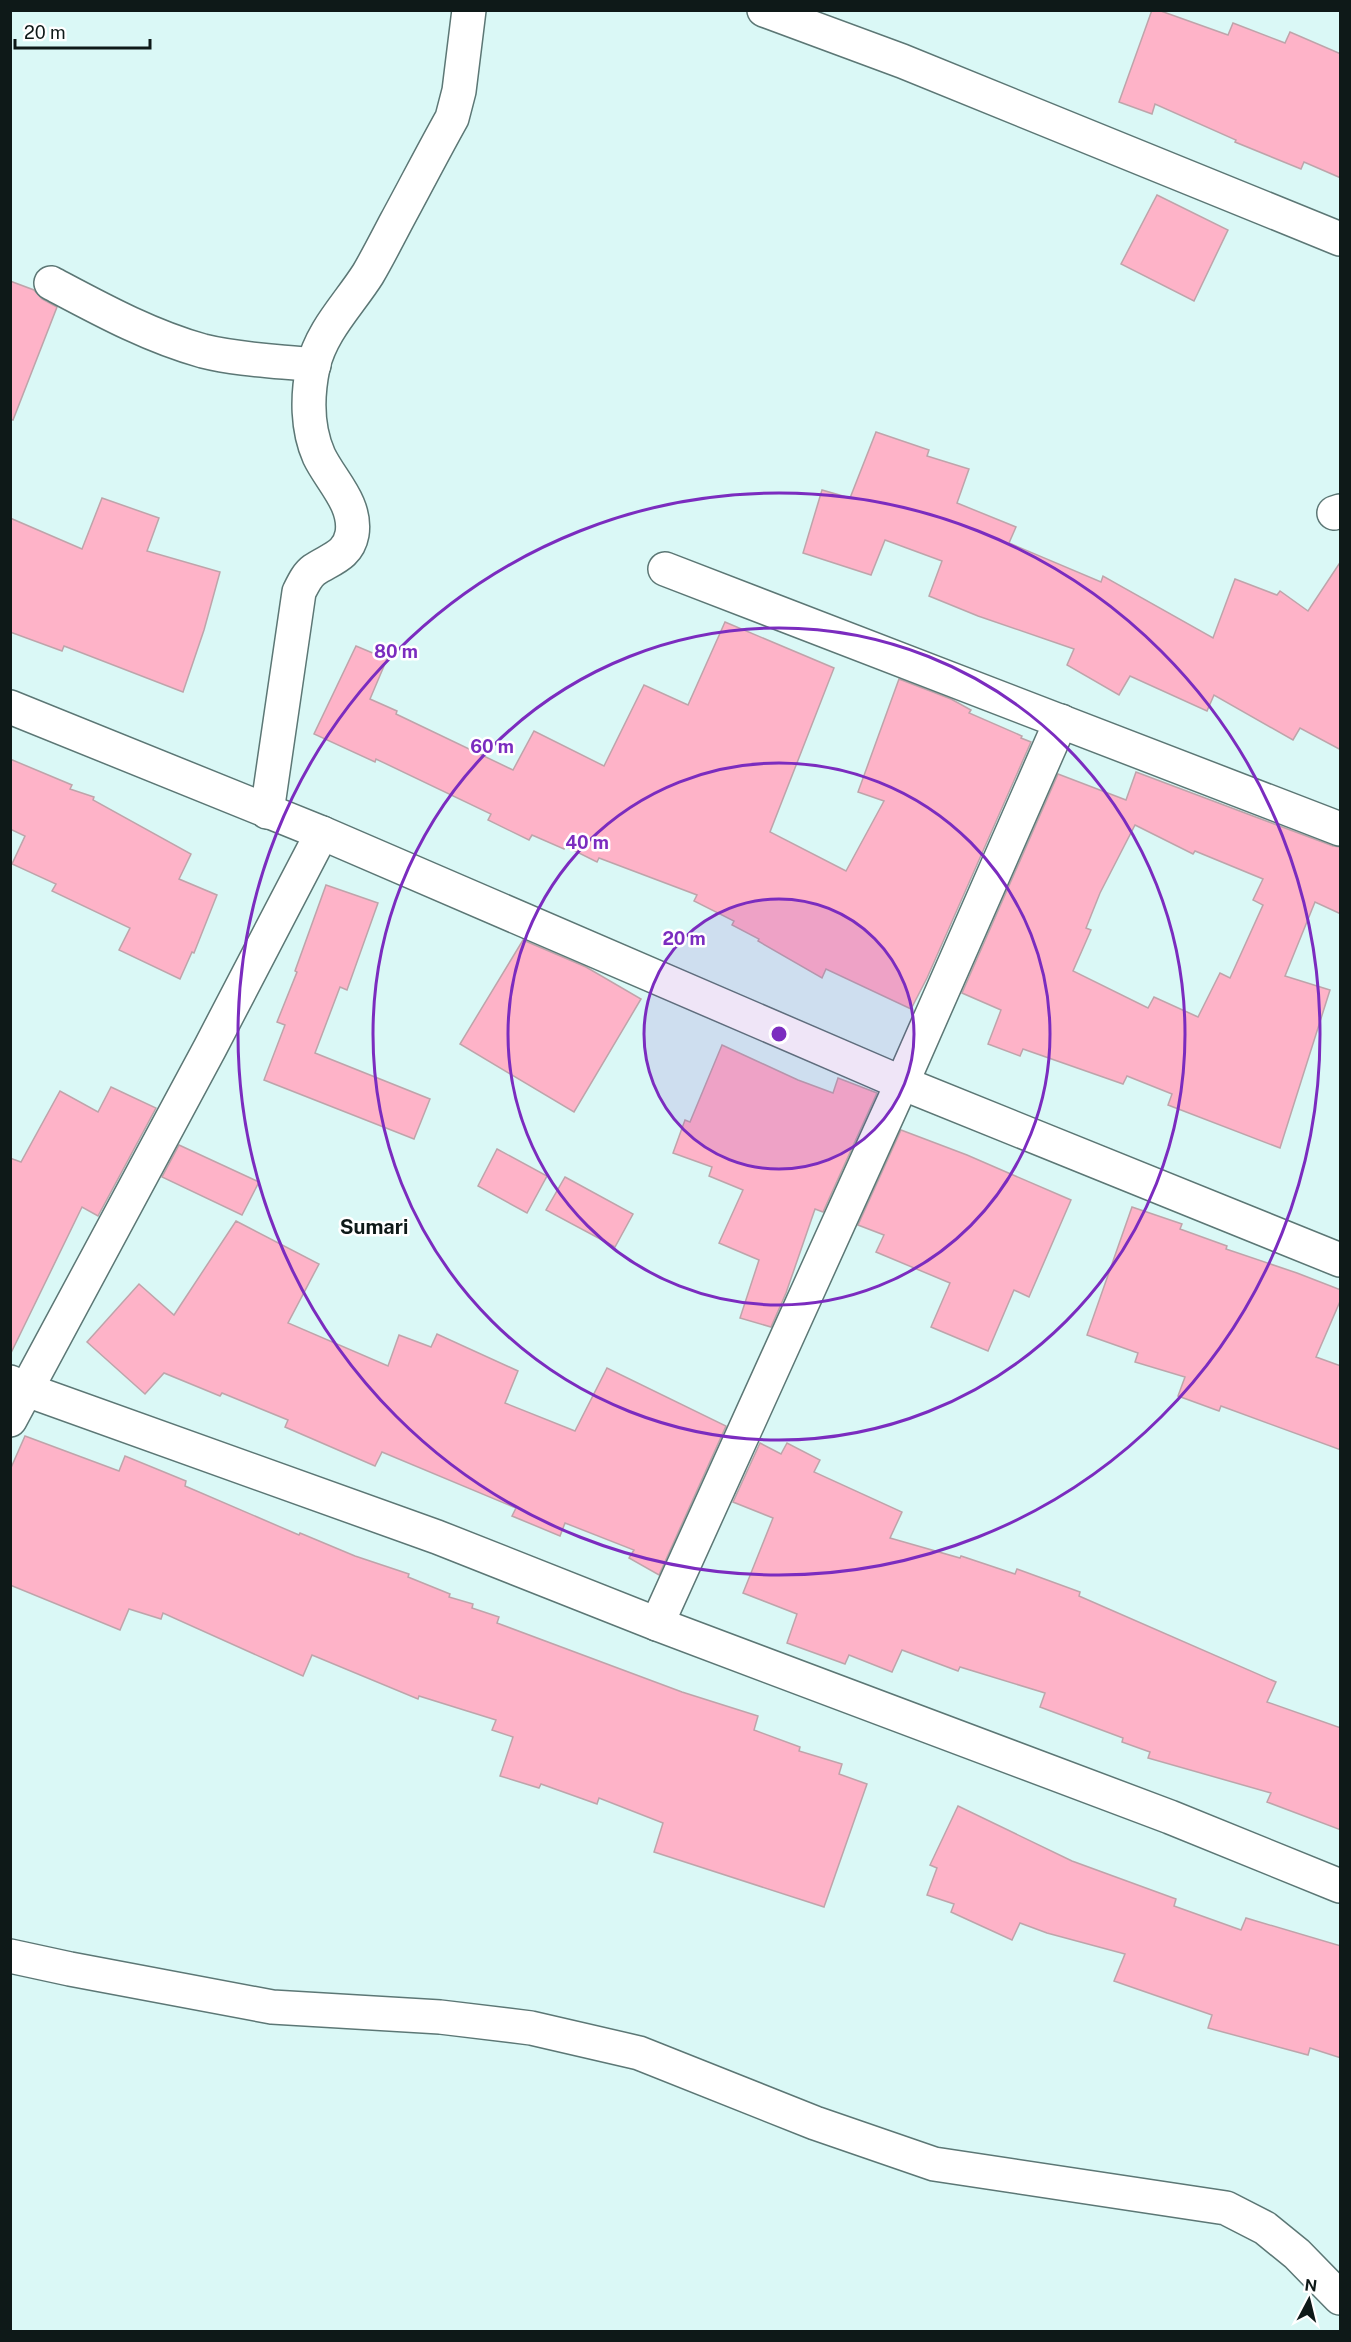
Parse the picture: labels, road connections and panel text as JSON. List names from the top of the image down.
{
  "districts": ["Sumari"],
  "scale_bar": "20 m",
  "north": "top",
  "rings": [
    "80 m",
    "60 m",
    "40 m",
    "20 m"
  ]
}
